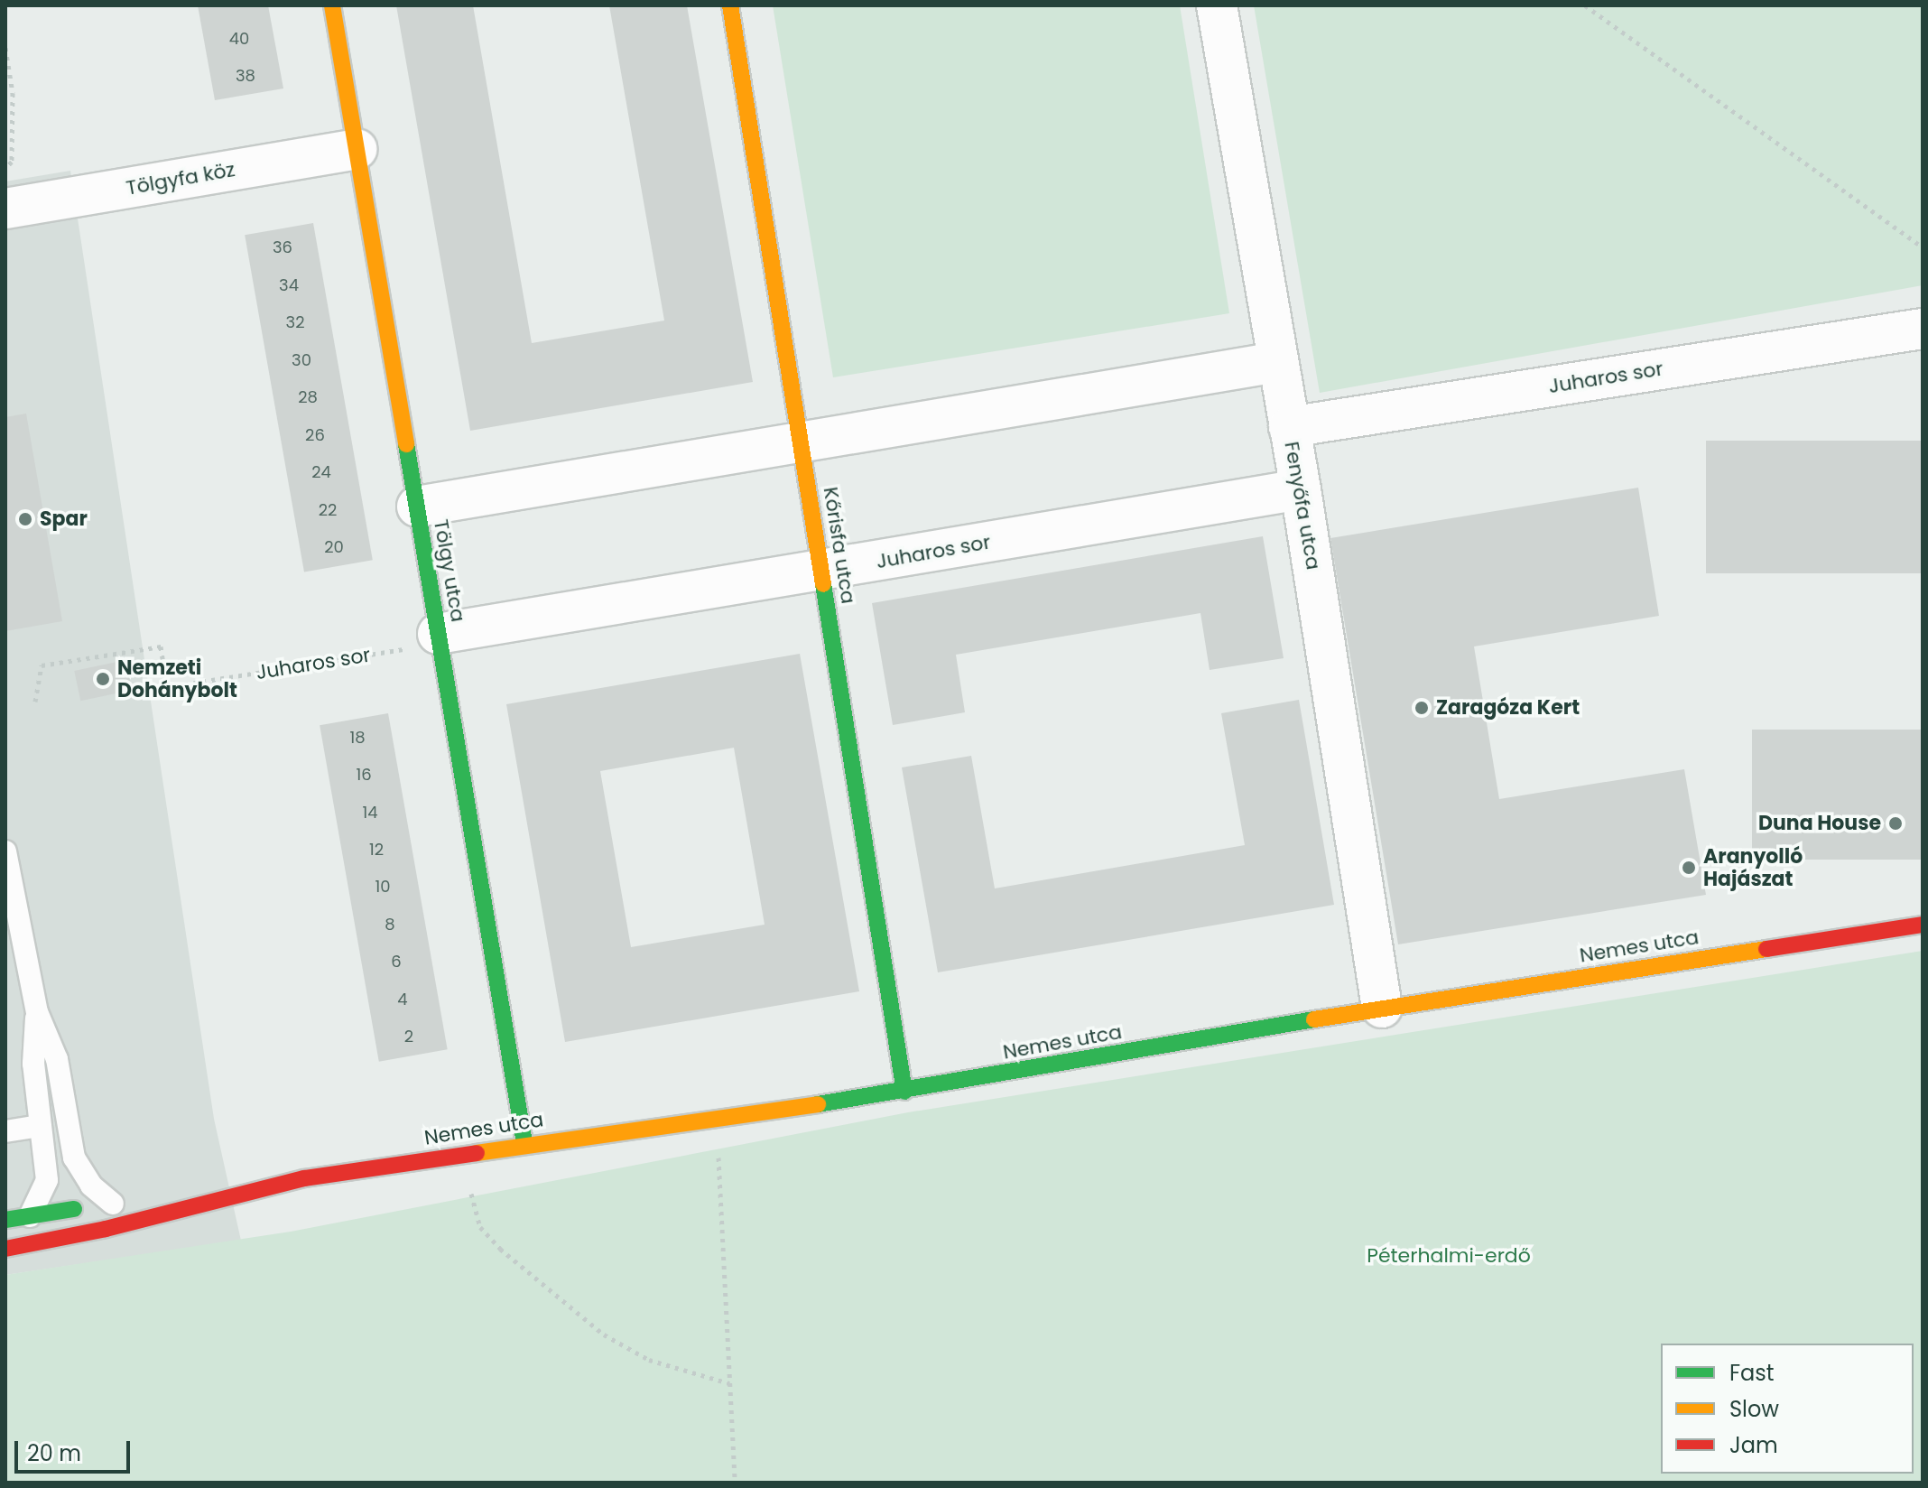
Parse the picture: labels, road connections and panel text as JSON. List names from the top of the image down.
{
  "streets": {
    "street": [
      "Tölgyfa köz",
      "Juharos sor",
      "Fenyőfa utca",
      "Kőrisfa utca",
      "Tölgy utca",
      "Nemes utca"
    ]
  },
  "crossings": [
    ["Tölgyfa köz", "Tölgy utca"],
    ["Juharos sor", "Fenyőfa utca"],
    ["Juharos sor", "Kőrisfa utca"],
    ["Juharos sor", "Tölgy utca"],
    ["Fenyőfa utca", "Nemes utca"],
    ["Kőrisfa utca", "Nemes utca"],
    ["Tölgy utca", "Nemes utca"]
  ],
  "parks": ["Péterhalmi-erdő"],
  "places": [
    "Spar",
    "Nemzeti Dohánybolt",
    "Zaragóza Kert",
    "Duna House",
    "Aranyolló Hajászat"
  ],
  "house_numbers": [
    "40",
    "38",
    "36",
    "34",
    "32",
    "30",
    "28",
    "26",
    "24",
    "22",
    "20",
    "18",
    "16",
    "14",
    "12",
    "10",
    "8",
    "6",
    "4",
    "2"
  ],
  "legend": ["Fast", "Slow", "Jam"],
  "scale_bar": "20 m"
}
